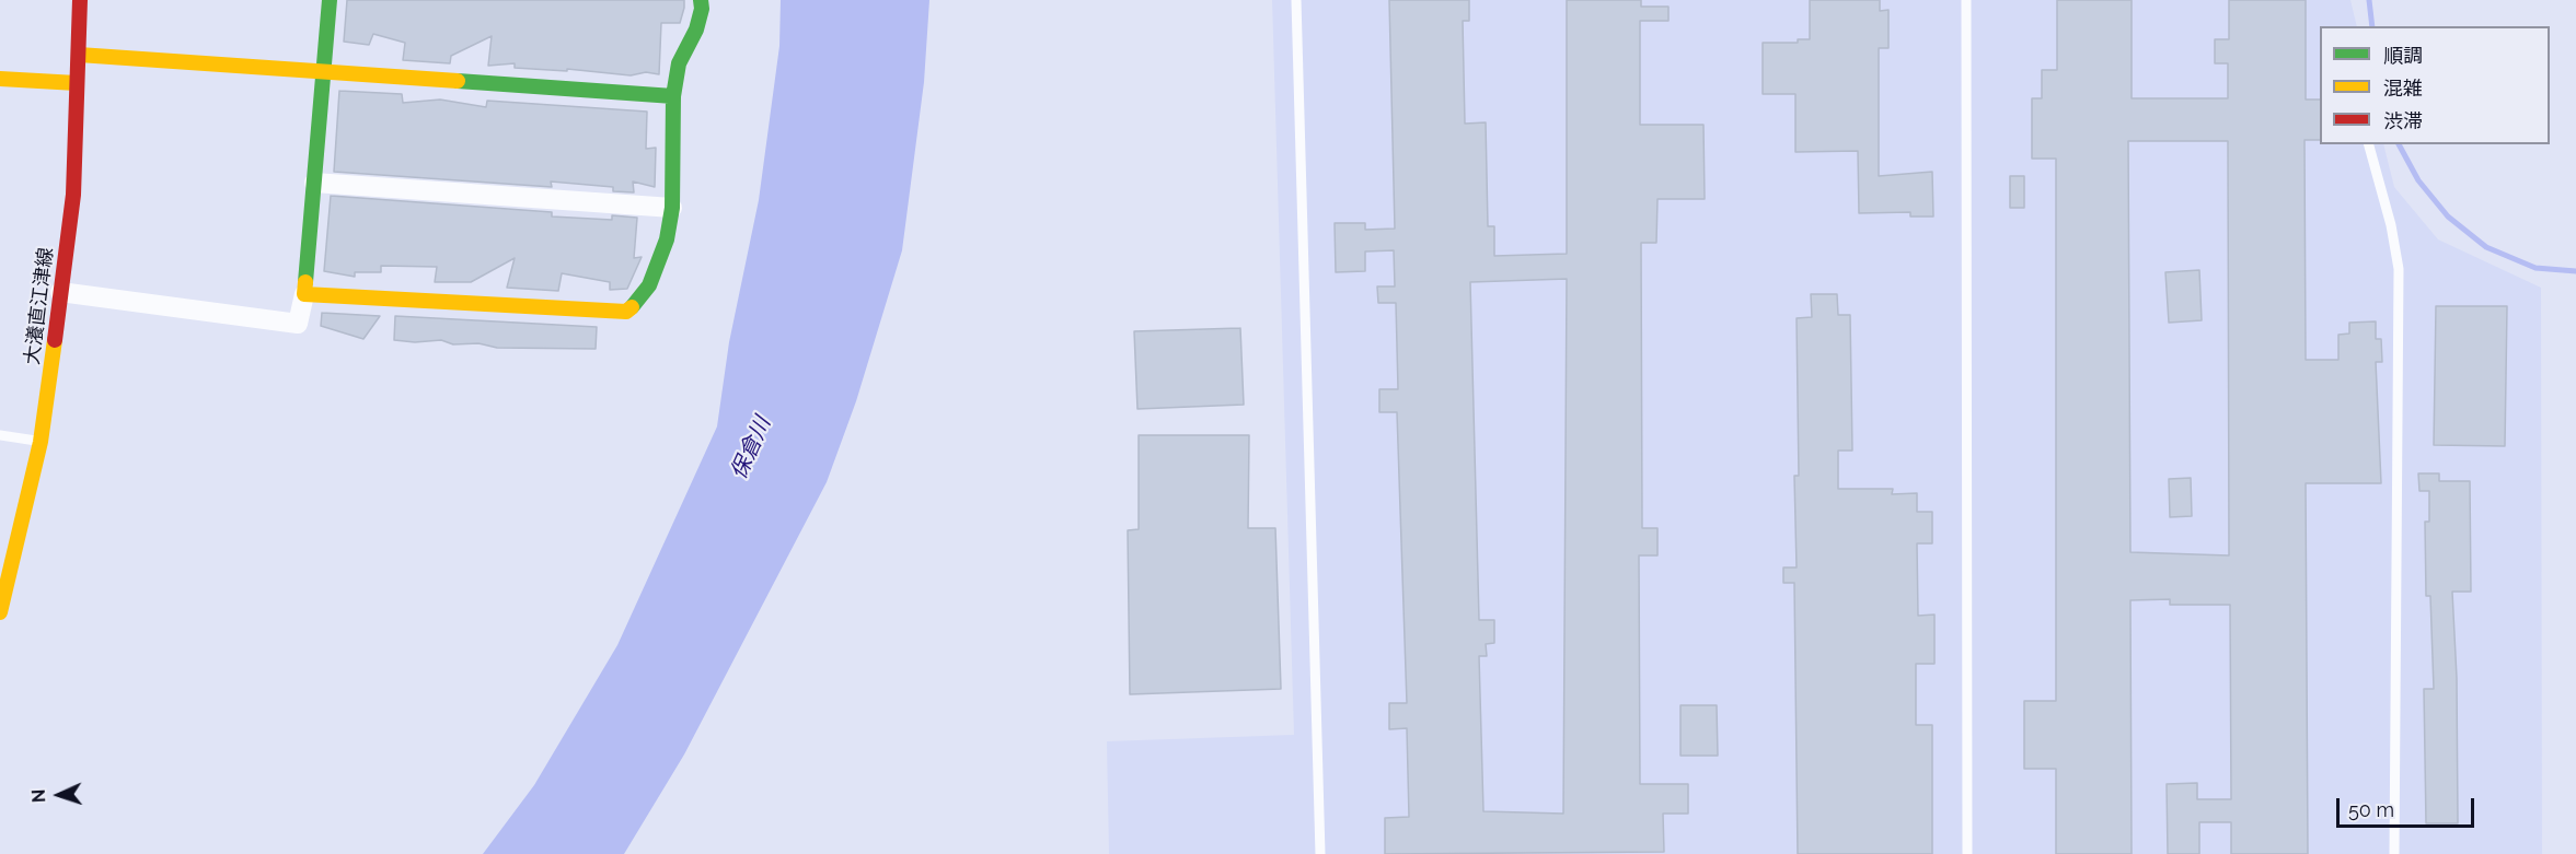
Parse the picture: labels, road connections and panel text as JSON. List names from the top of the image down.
{
  "streets": {
    "street": ["大瀁直江津線"]
  },
  "water": ["保倉川"],
  "legend": ["順調", "混雑", "渋滞"],
  "scale_bar": "50 m",
  "north": "left"
}
